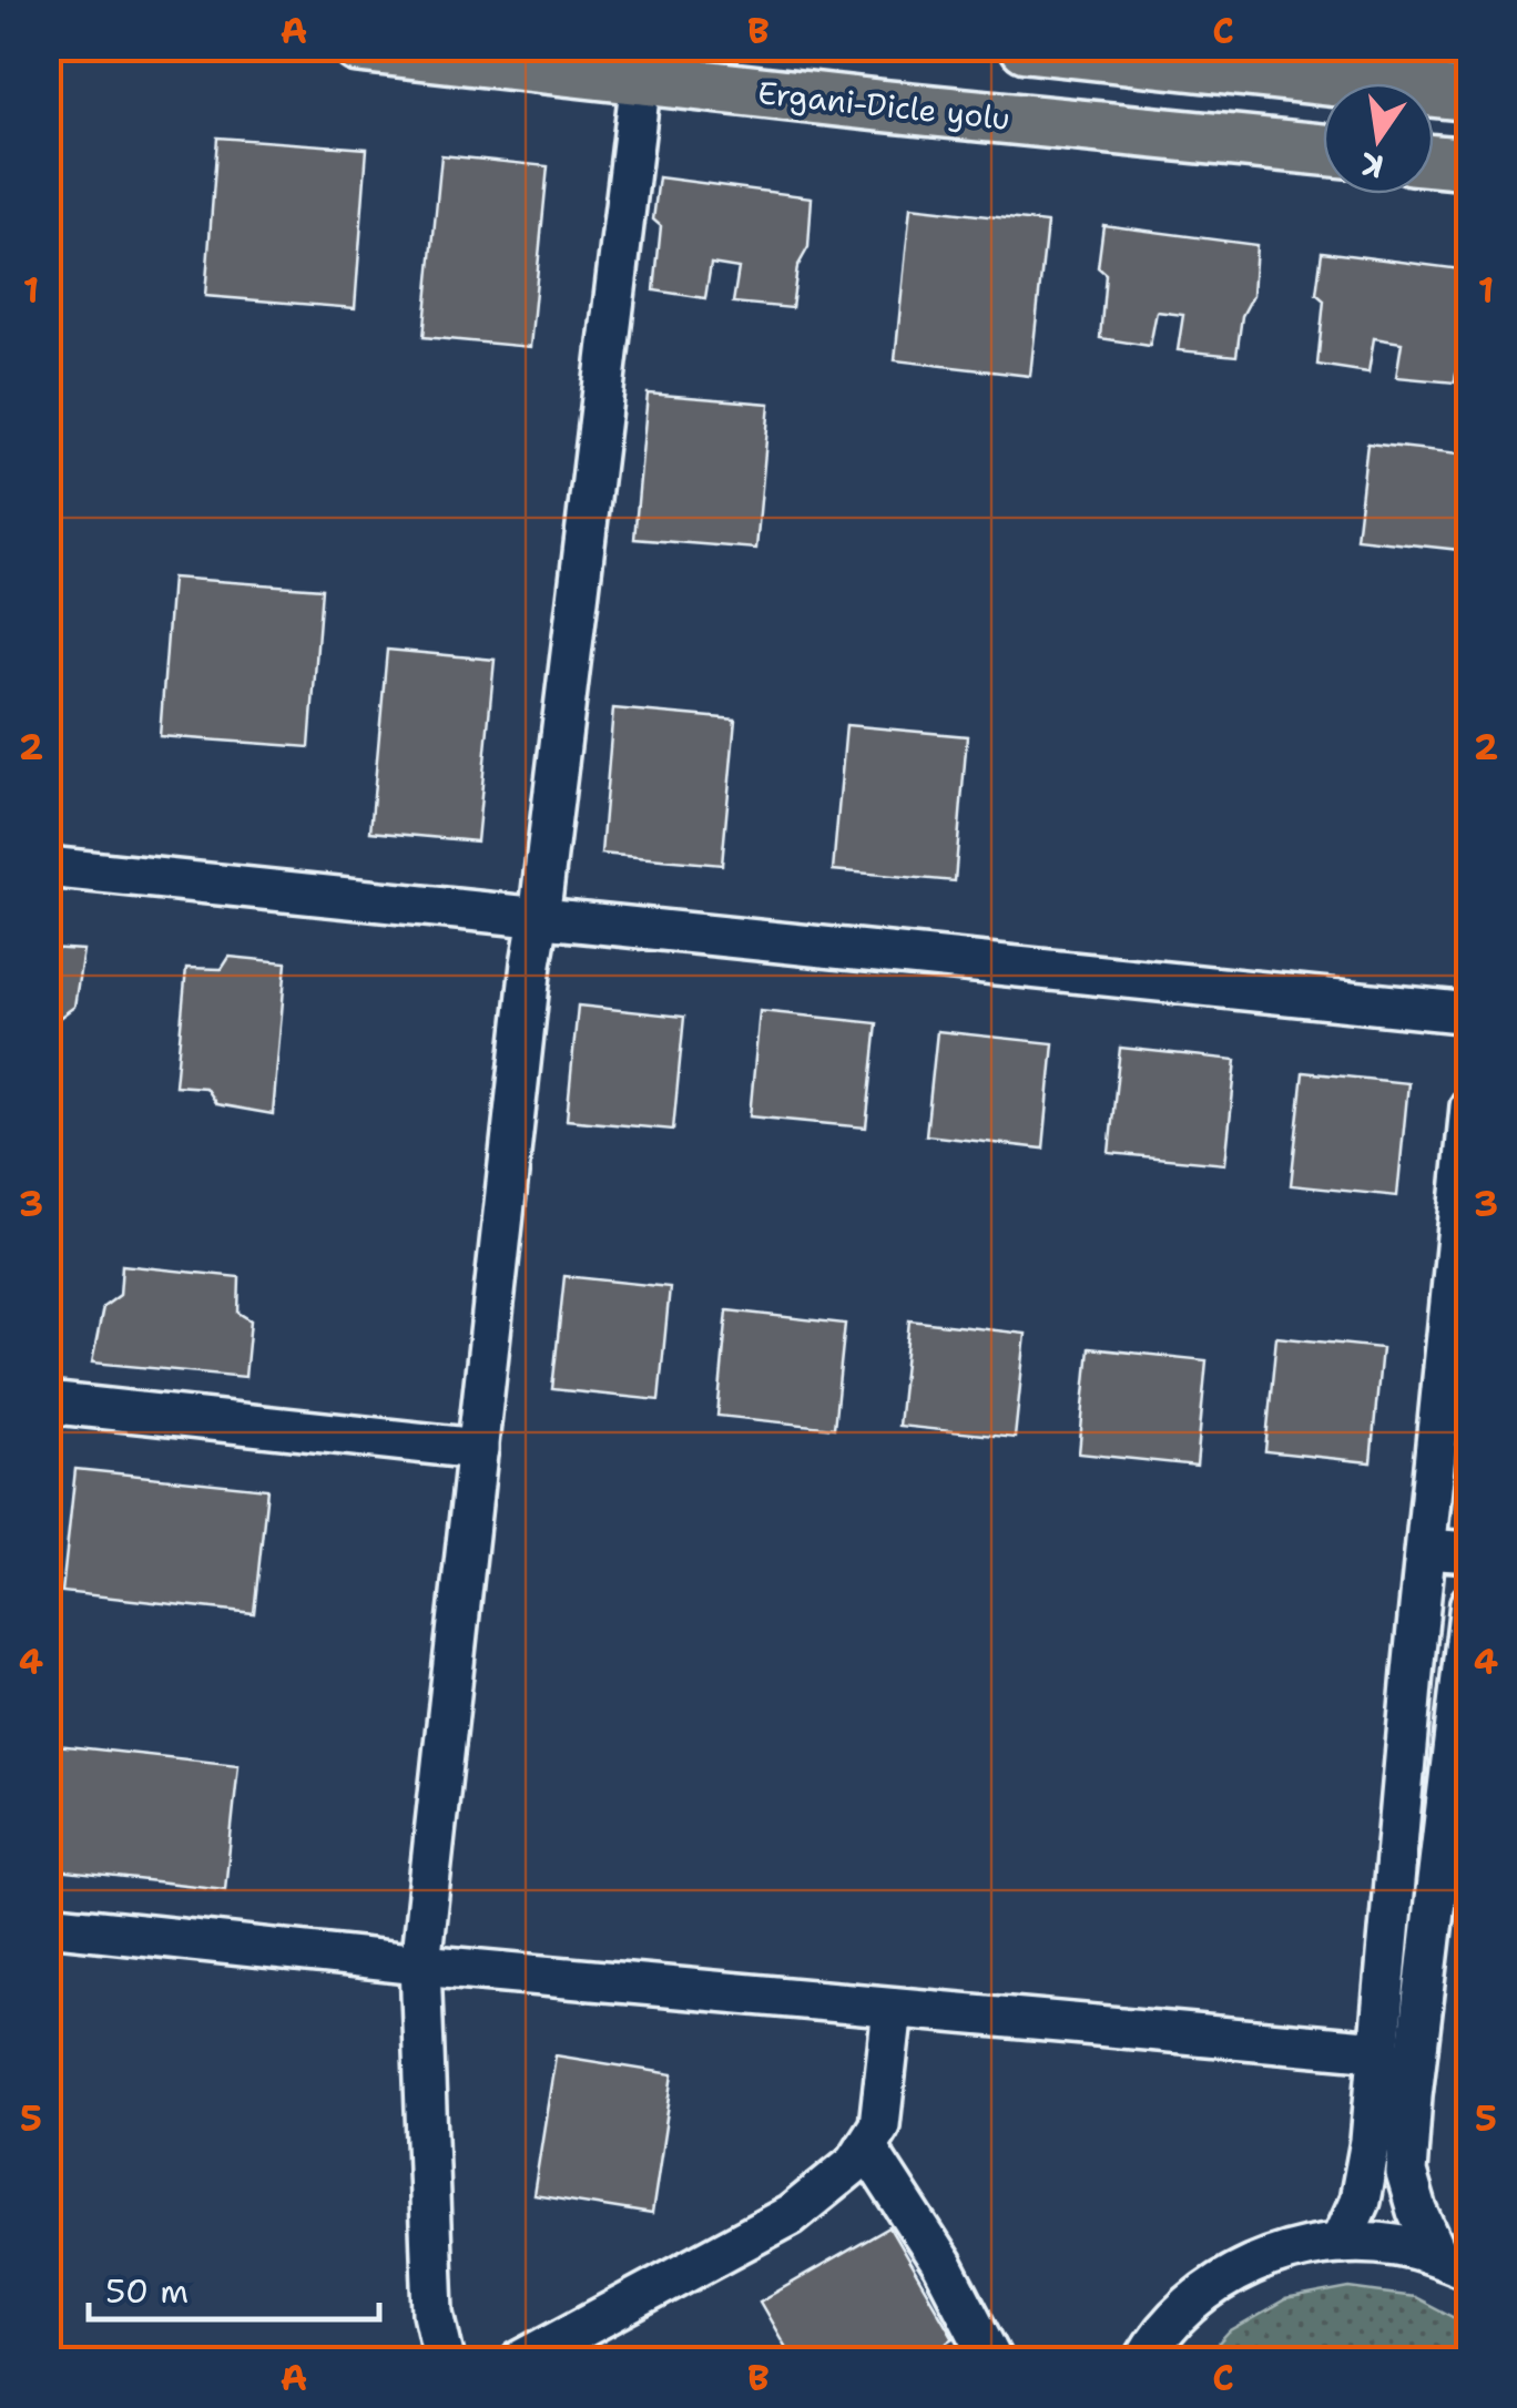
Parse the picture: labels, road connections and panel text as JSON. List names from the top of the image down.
{
  "streets": {
    "main road": ["Ergani-Dicle yolu"]
  },
  "scale_bar": "50 m",
  "north": "bottom",
  "grid": {
    "columns": ["A", "B", "C"],
    "rows": [
      "1",
      "2",
      "3",
      "4",
      "5"
    ]
  }
}
